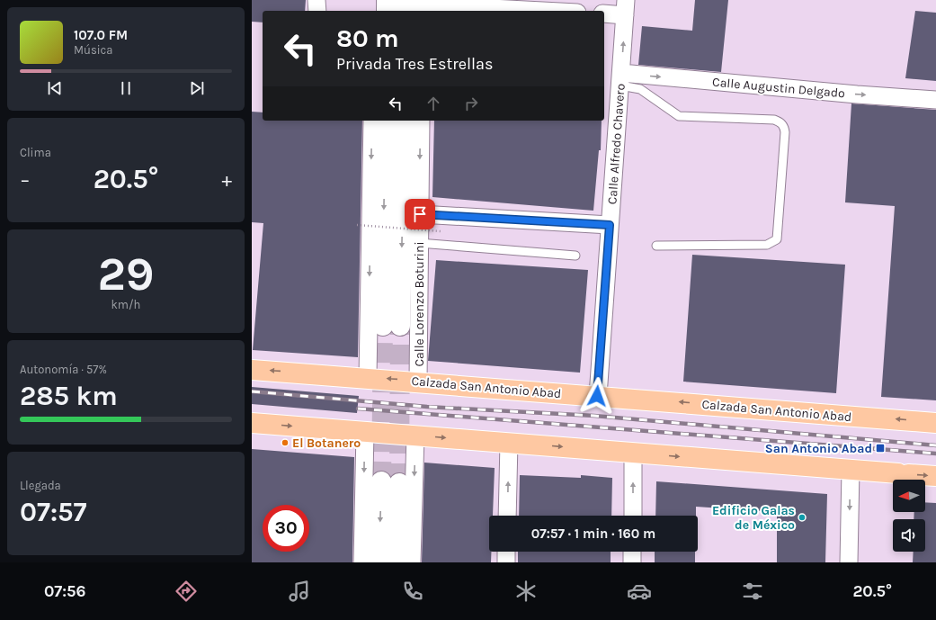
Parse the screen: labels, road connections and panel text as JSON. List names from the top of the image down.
{
  "streets": {
    "highway": ["Calzada San Antonio Abad"],
    "main road": ["Calle Lorenzo Boturini"],
    "street": ["Calle Augustin Delgado", "Calle Alfredo Chavero"]
  },
  "crossings": [
    ["Calle Augustin Delgado", "Calle Alfredo Chavero"],
    ["Calle Alfredo Chavero", "Calzada San Antonio Abad"],
    ["Calle Lorenzo Boturini", "Calzada San Antonio Abad"]
  ],
  "one_way": ["Calle Augustin Delgado"],
  "places": {
    "other": ["El Botanero", "Edificio Galas de México"],
    "transit": ["San Antonio Abad"]
  },
  "north": "left",
  "page": {
    "turn": ["80 m", "Privada Tres Estrellas"],
    "song": ["107.0 FM", "Música"],
    "tile": [
      "Clima",
      ["29", "km/h"],
      ["Autonomía · 57%", "285 km"],
      ["Llegada", "07:57"]
    ],
    "heat": ["−", "20.5°", "+"],
    "limit": "30",
    "trip": "07:57 · 1 min · 160 m",
    "tabs": ["07:56", "20.5°"]
  }
}
